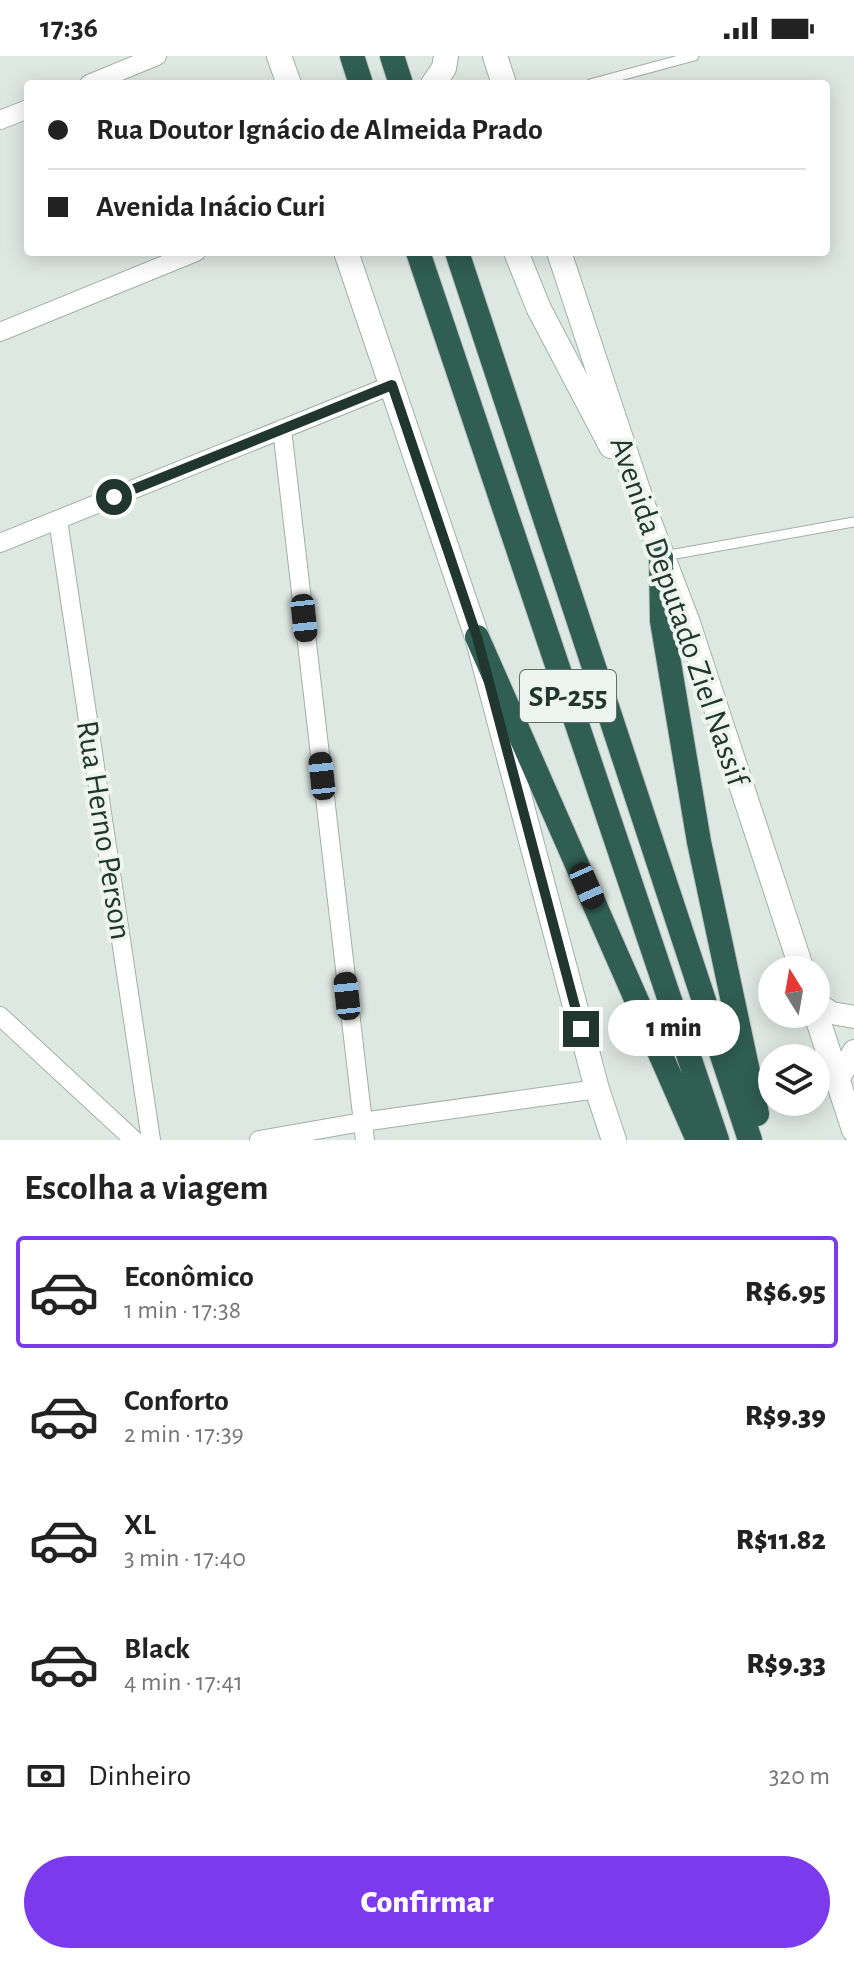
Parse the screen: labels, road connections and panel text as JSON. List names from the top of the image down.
{
  "streets": {
    "highway": ["SP-255"],
    "main road": ["Avenida Deputado Ziel Nassif"],
    "street": ["Rua Herno Person"]
  },
  "north": "top",
  "page": {
    "status": "17:36",
    "banner": ["Rua Doutor Ignácio de Almeida Prado", "Avenida Inácio Curi"],
    "bubble": "1 min",
    "heading": "Escolha a viagem",
    "list": [
      {
        "name": "Econômico",
        "note": "1 min · 17:38",
        "value": "R$6.95"
      },
      {
        "name": "Conforto",
        "note": "2 min · 17:39",
        "value": "R$9.39"
      },
      {
        "name": "XL",
        "note": "3 min · 17:40",
        "value": "R$11.82"
      },
      {
        "name": "Black",
        "note": "4 min · 17:41",
        "value": "R$9.33"
      }
    ],
    "pay": ["Dinheiro", "320 m"],
    "buttons": "Confirmar"
  }
}
